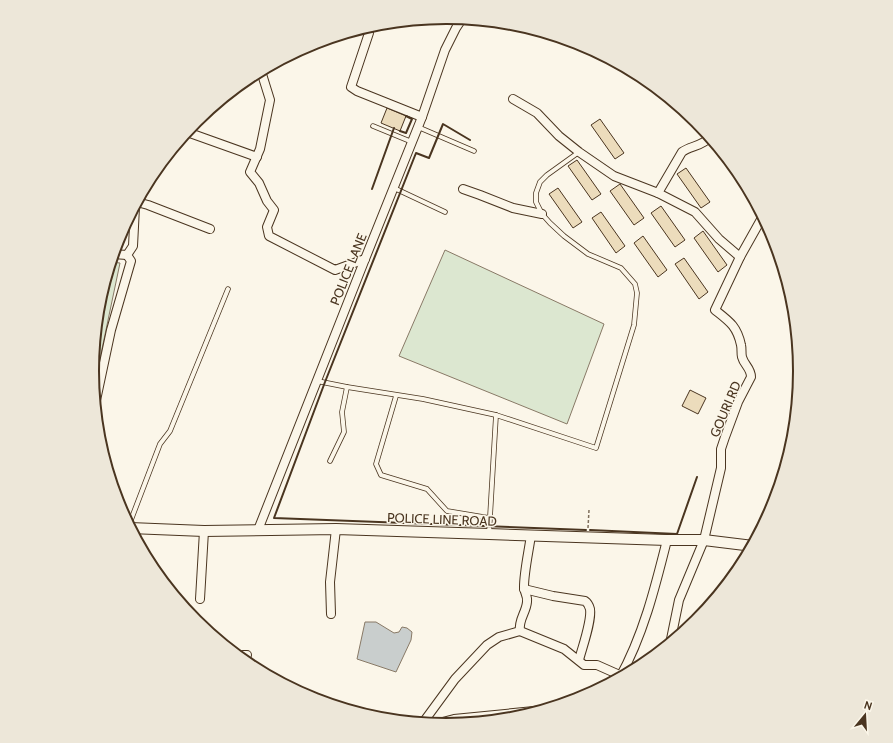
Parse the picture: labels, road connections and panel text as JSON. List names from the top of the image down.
{
  "streets": {
    "street": ["POLICE LANE", "GOURI RD", "POLICE LINE ROAD"]
  },
  "crossings": [
    ["POLICE LANE", "POLICE LINE ROAD"],
    ["GOURI RD", "POLICE LINE ROAD"]
  ],
  "north": "top"
}
